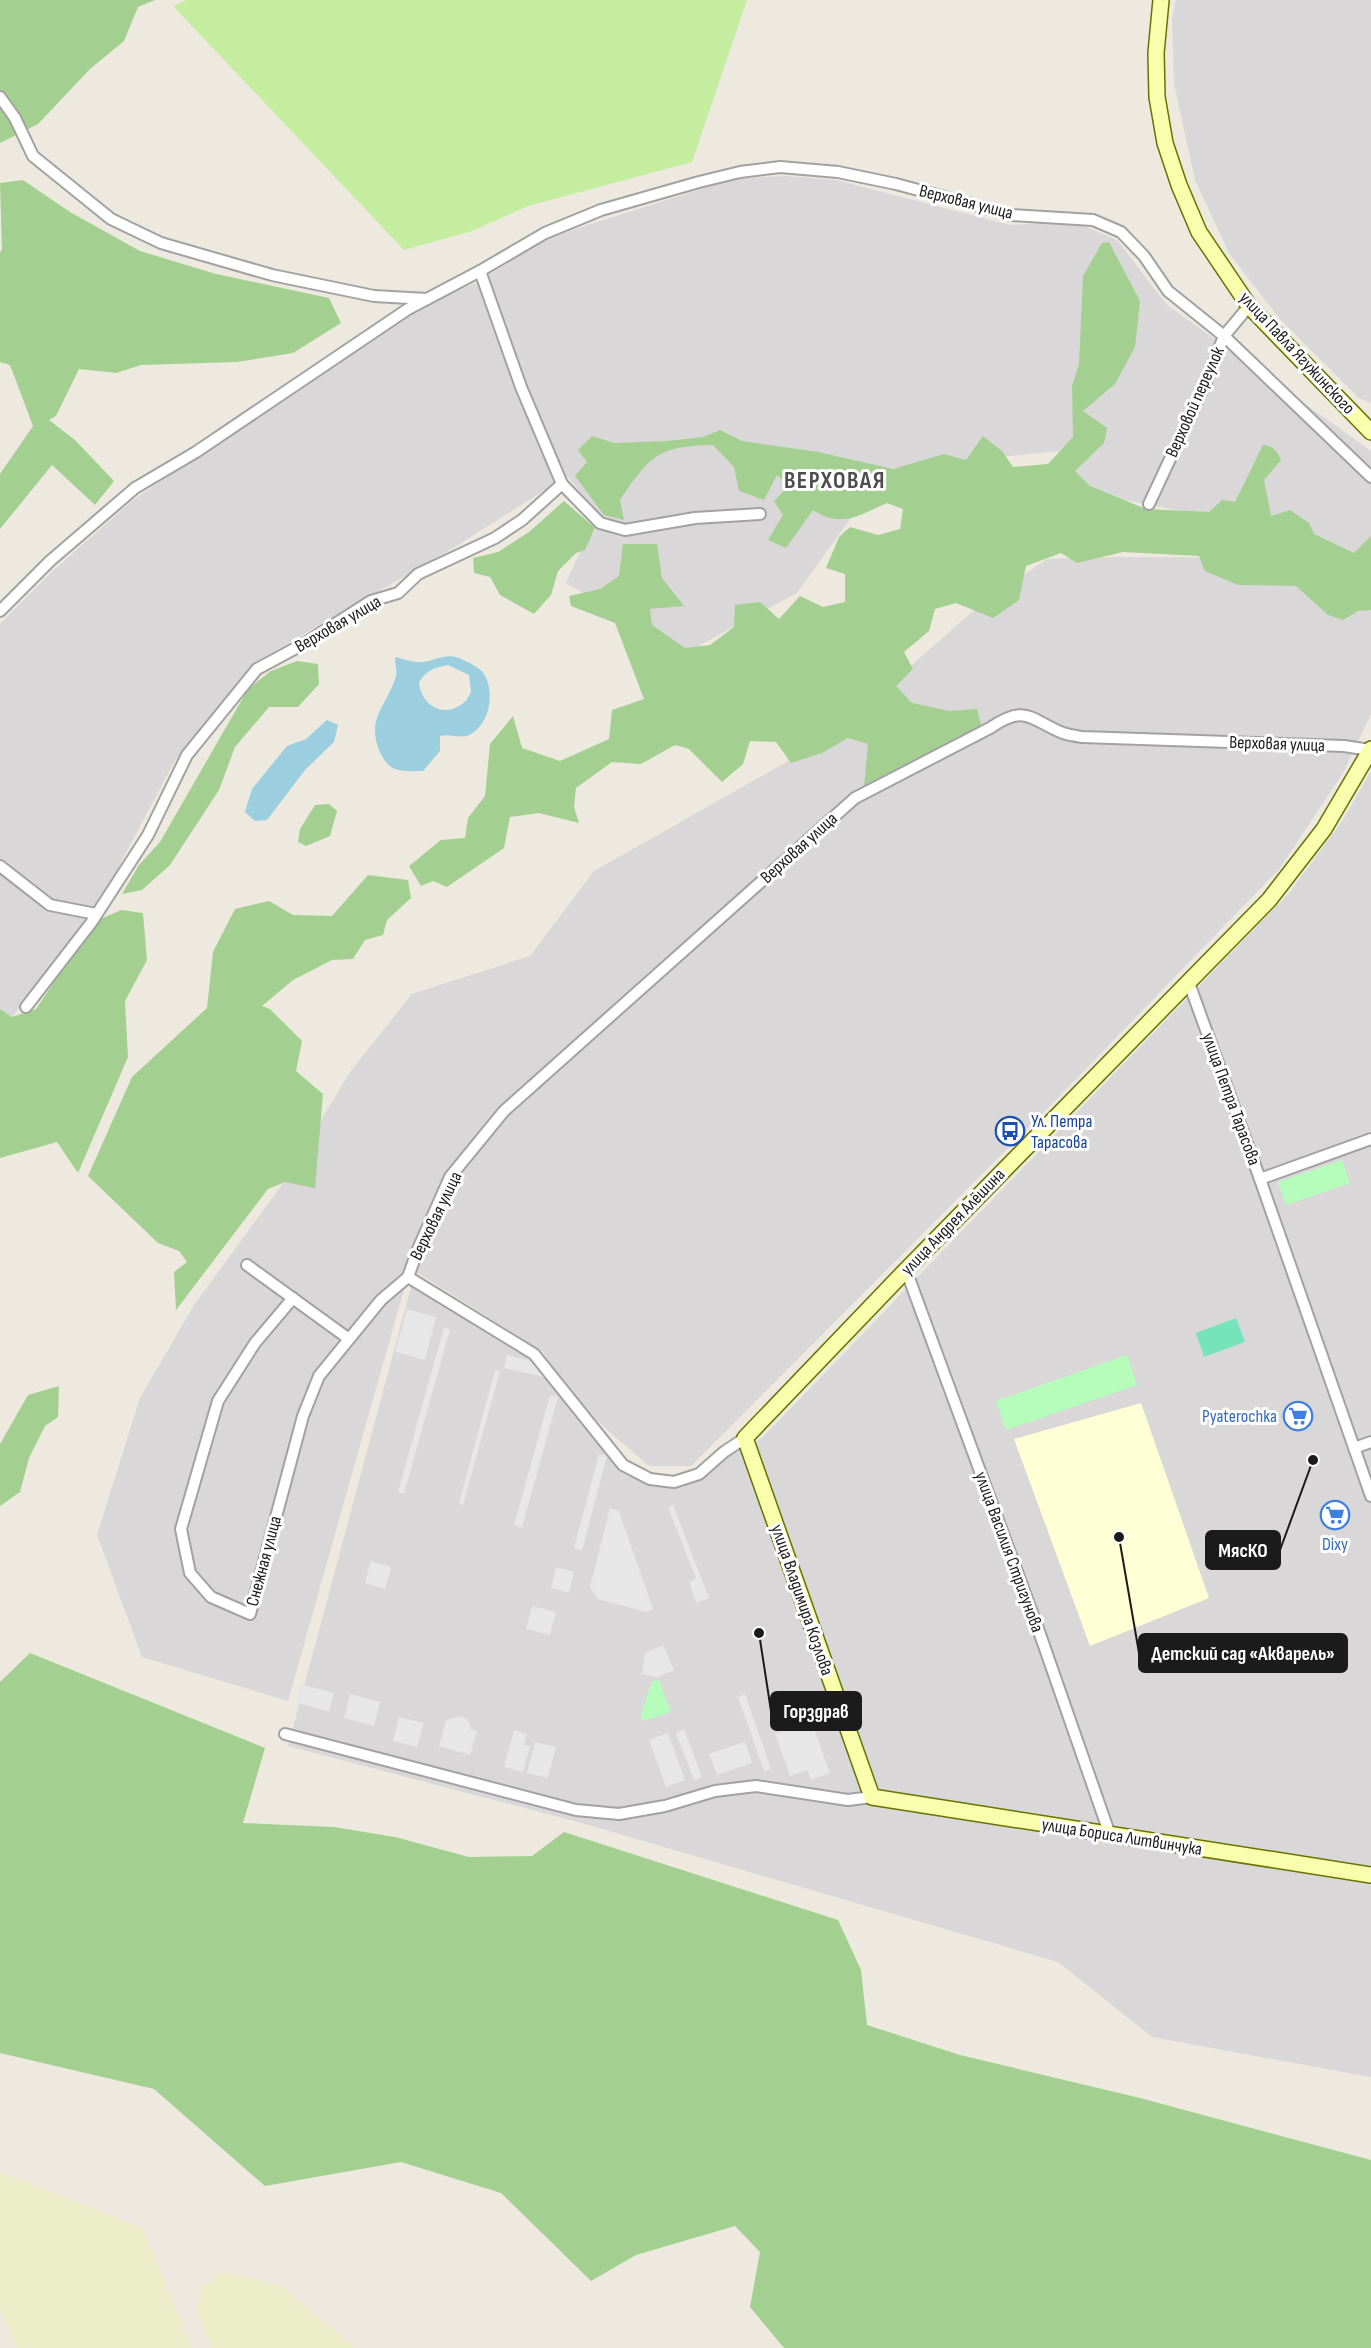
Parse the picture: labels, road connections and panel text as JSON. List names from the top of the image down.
{
  "streets": {
    "street": [
      "Верховая улица",
      "улица Павла Ягужинского",
      "Верховой переулок",
      "улица Петра Тарасова",
      "улица Андрея Алёшина",
      "улица Василия Стригунова",
      "Снежная улица",
      "улица Владимира Козлова",
      "улица Бориса Литвинчука"
    ]
  },
  "crossings": [
    ["Верховая улица", "Верховой переулок"],
    ["Верховая улица", "Снежная улица"],
    ["улица Павла Ягужинского", "Верховой переулок"],
    ["улица Петра Тарасова", "улица Андрея Алёшина"],
    ["улица Андрея Алёшина", "улица Василия Стригунова"],
    ["улица Андрея Алёшина", "улица Владимира Козлова"],
    ["улица Василия Стригунова", "улица Бориса Литвинчука"],
    ["улица Владимира Козлова", "улица Бориса Литвинчука"]
  ],
  "districts": ["ВЕРХОВАЯ"],
  "places": {
    "bus stop": ["Ул. Петра Тарасова"],
    "supermarket": ["Pyaterochka", "Dixy"],
    "other": ["МясКО", "Детский сад «Акварель»", "Горздрав"]
  }
}
